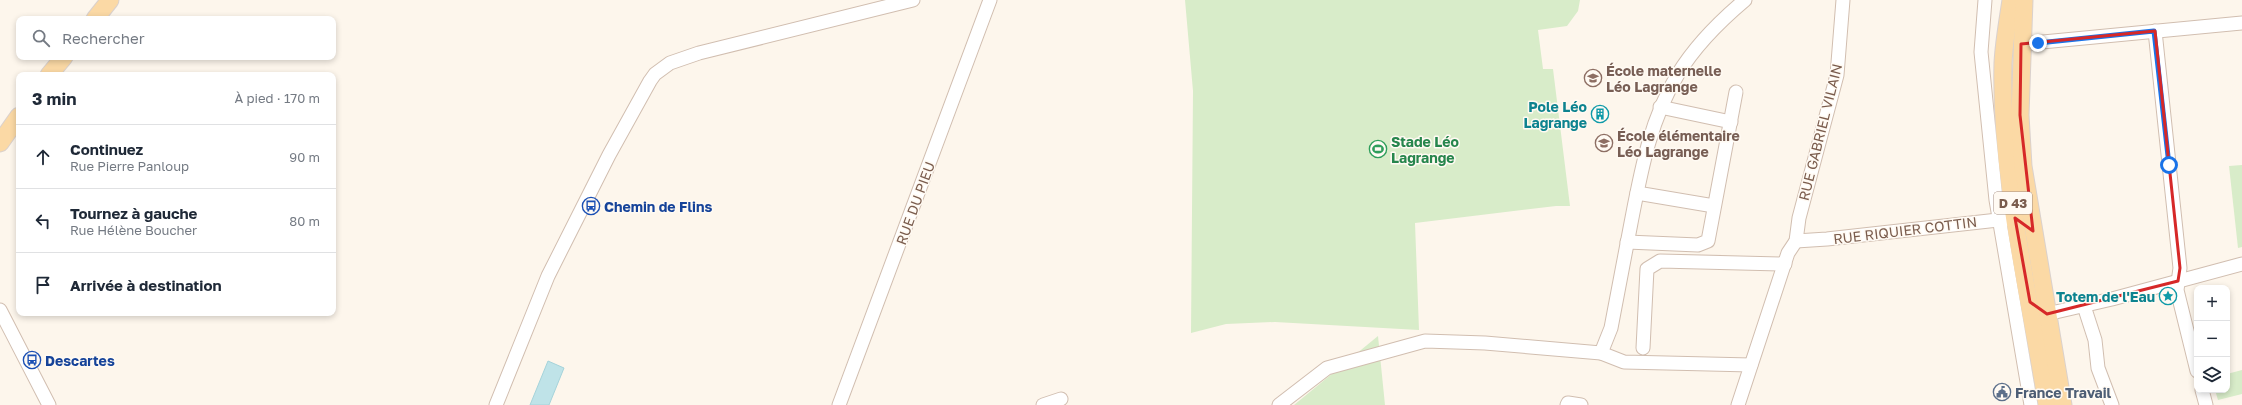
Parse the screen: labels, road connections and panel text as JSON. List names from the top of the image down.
{
  "streets": {
    "main road": ["D 43"],
    "street": ["RUE GABRIEL VILAIN", "RUE DU PIEU", "RUE RIQUIER COTTIN"]
  },
  "crossings": [
    ["RUE GABRIEL VILAIN", "RUE RIQUIER COTTIN"],
    ["D 43", "RUE RIQUIER COTTIN"]
  ],
  "places": {
    "school or university": ["École maternelle Léo Lagrange", "École élémentaire Léo Lagrange"],
    "building": ["Pole Léo Lagrange"],
    "sports": ["Stade Léo Lagrange"],
    "bus stop": ["Chemin de Flins", "Descartes"],
    "place": ["Totem de l'Eau"],
    "public building": ["France Travail"]
  },
  "page": {
    "search": "Rechercher",
    "heading": ["3 min", "À pied · 170 m"],
    "list": [
      ["Continuez", "Rue Pierre Panloup", "90 m"],
      ["Tournez à gauche", "Rue Hélène Boucher", "80 m"],
      "Arrivée à destination"
    ],
    "map_buttons": ["+", "−"]
  }
}
